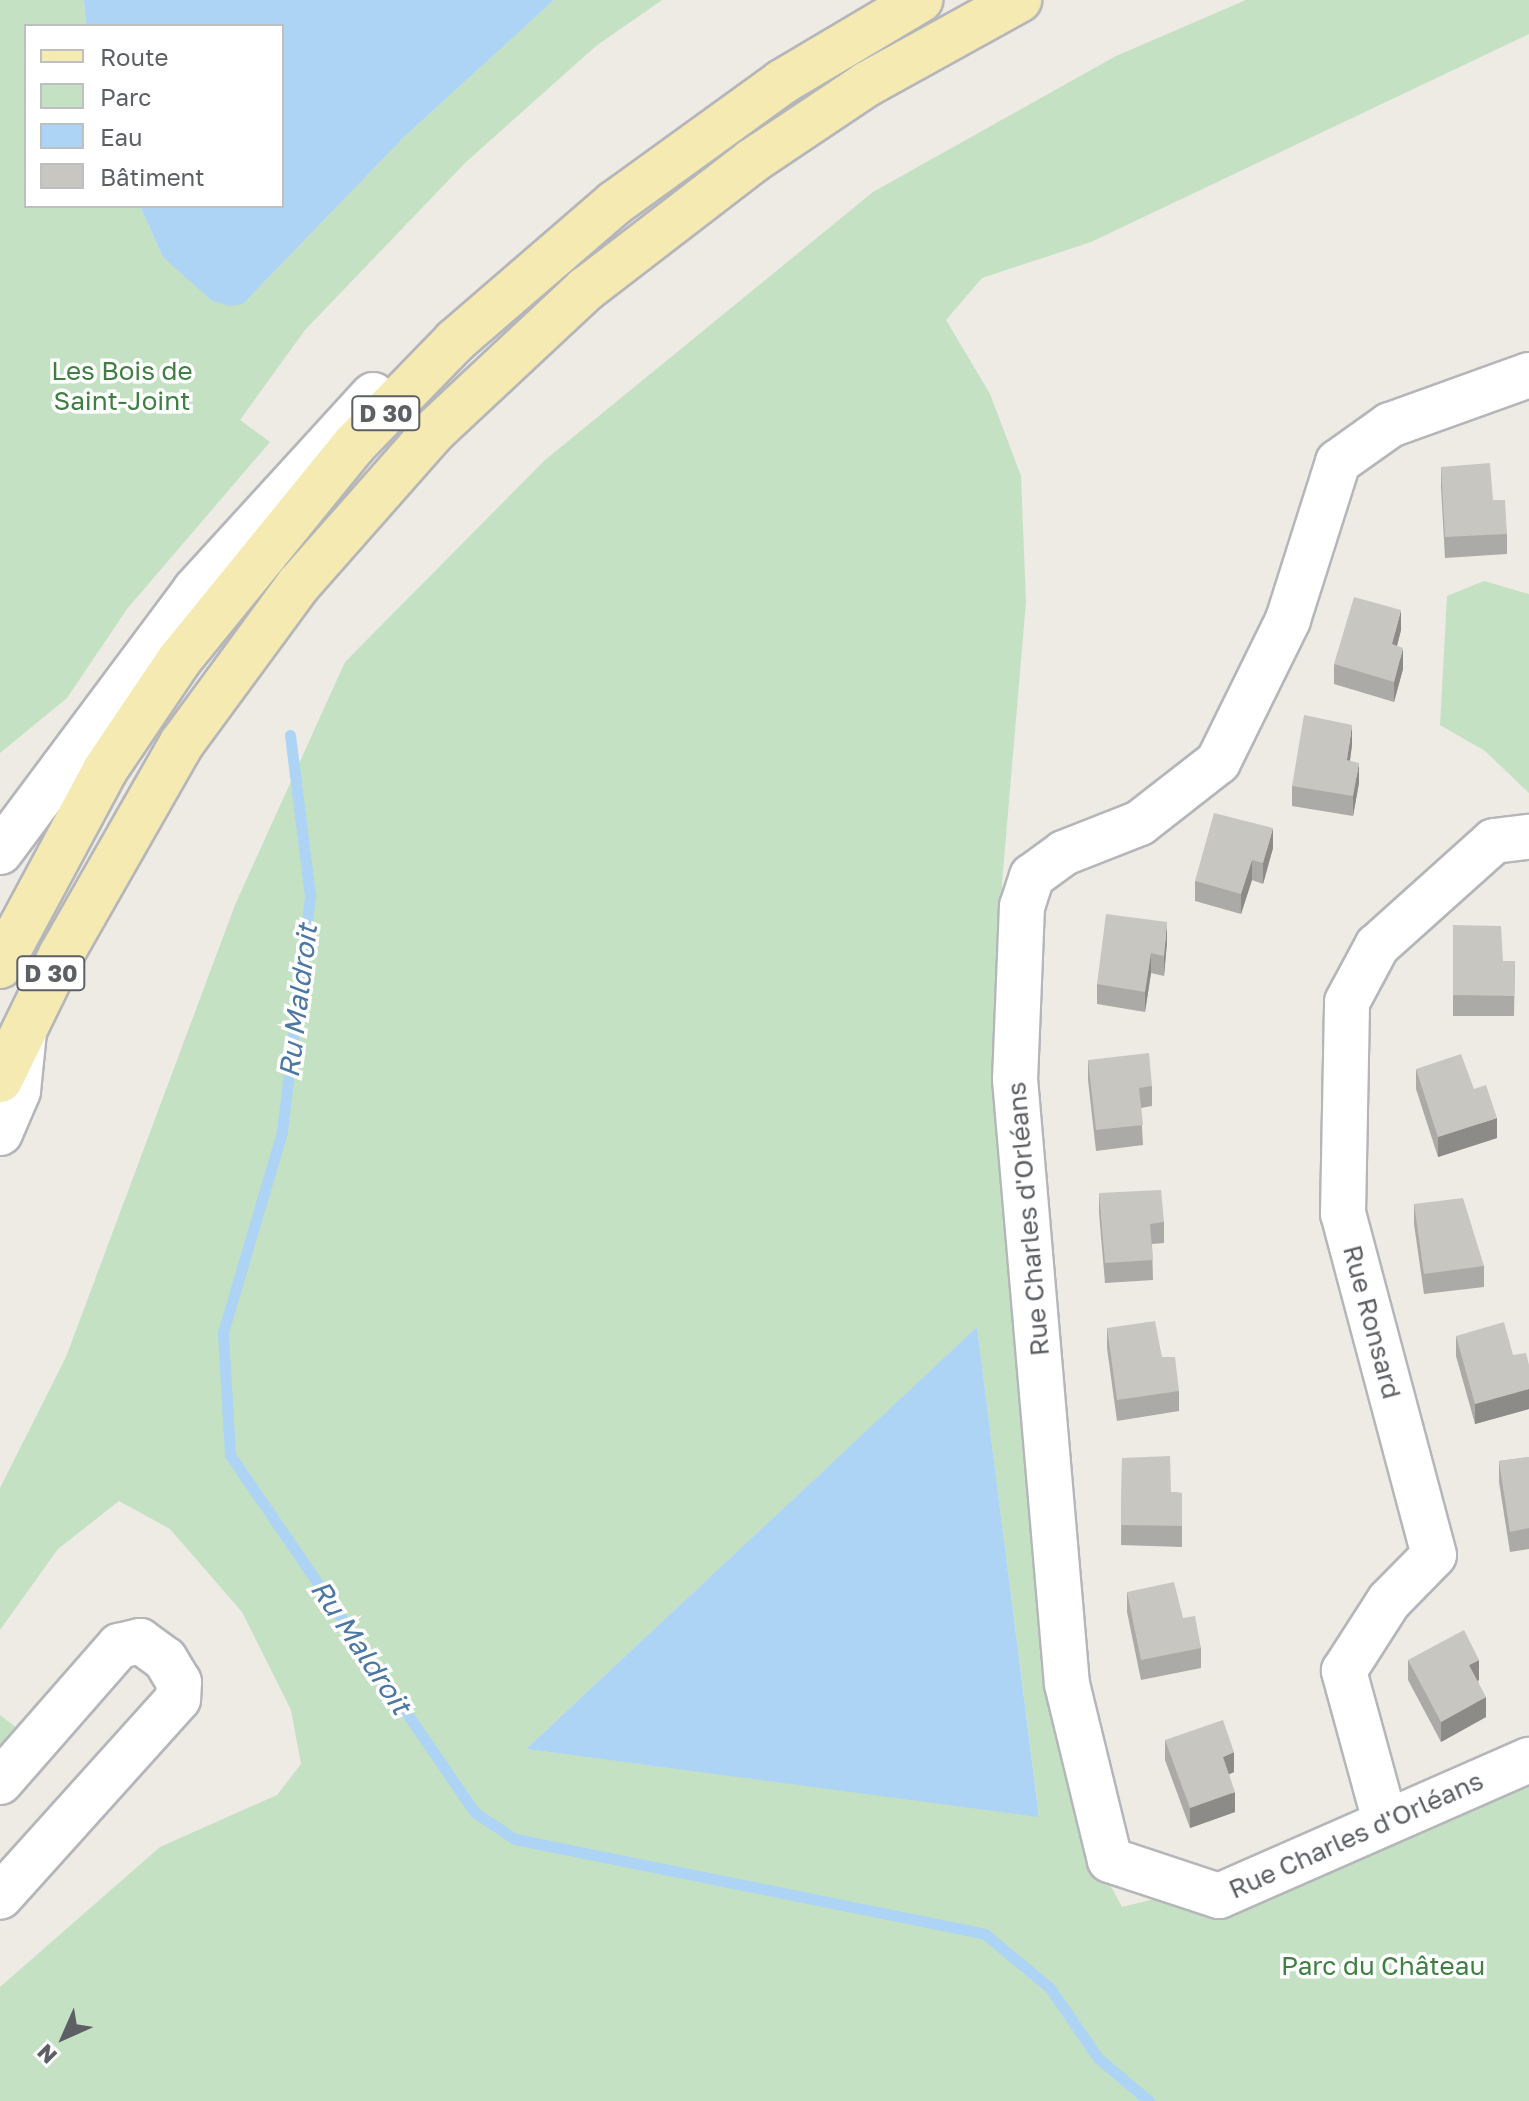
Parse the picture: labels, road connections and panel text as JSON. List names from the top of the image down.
{
  "streets": {
    "main road": ["D 30"],
    "street": ["Rue Charles d'Orléans", "Rue Ronsard"]
  },
  "crossings": [
    ["Rue Charles d'Orléans", "Rue Ronsard"]
  ],
  "water": ["Ru Maldroit"],
  "parks": ["Les Bois de Saint-Joint", "Parc du Château"],
  "legend": [
    "Route",
    "Parc",
    "Eau",
    "Bâtiment"
  ],
  "north": "bottom left"
}
